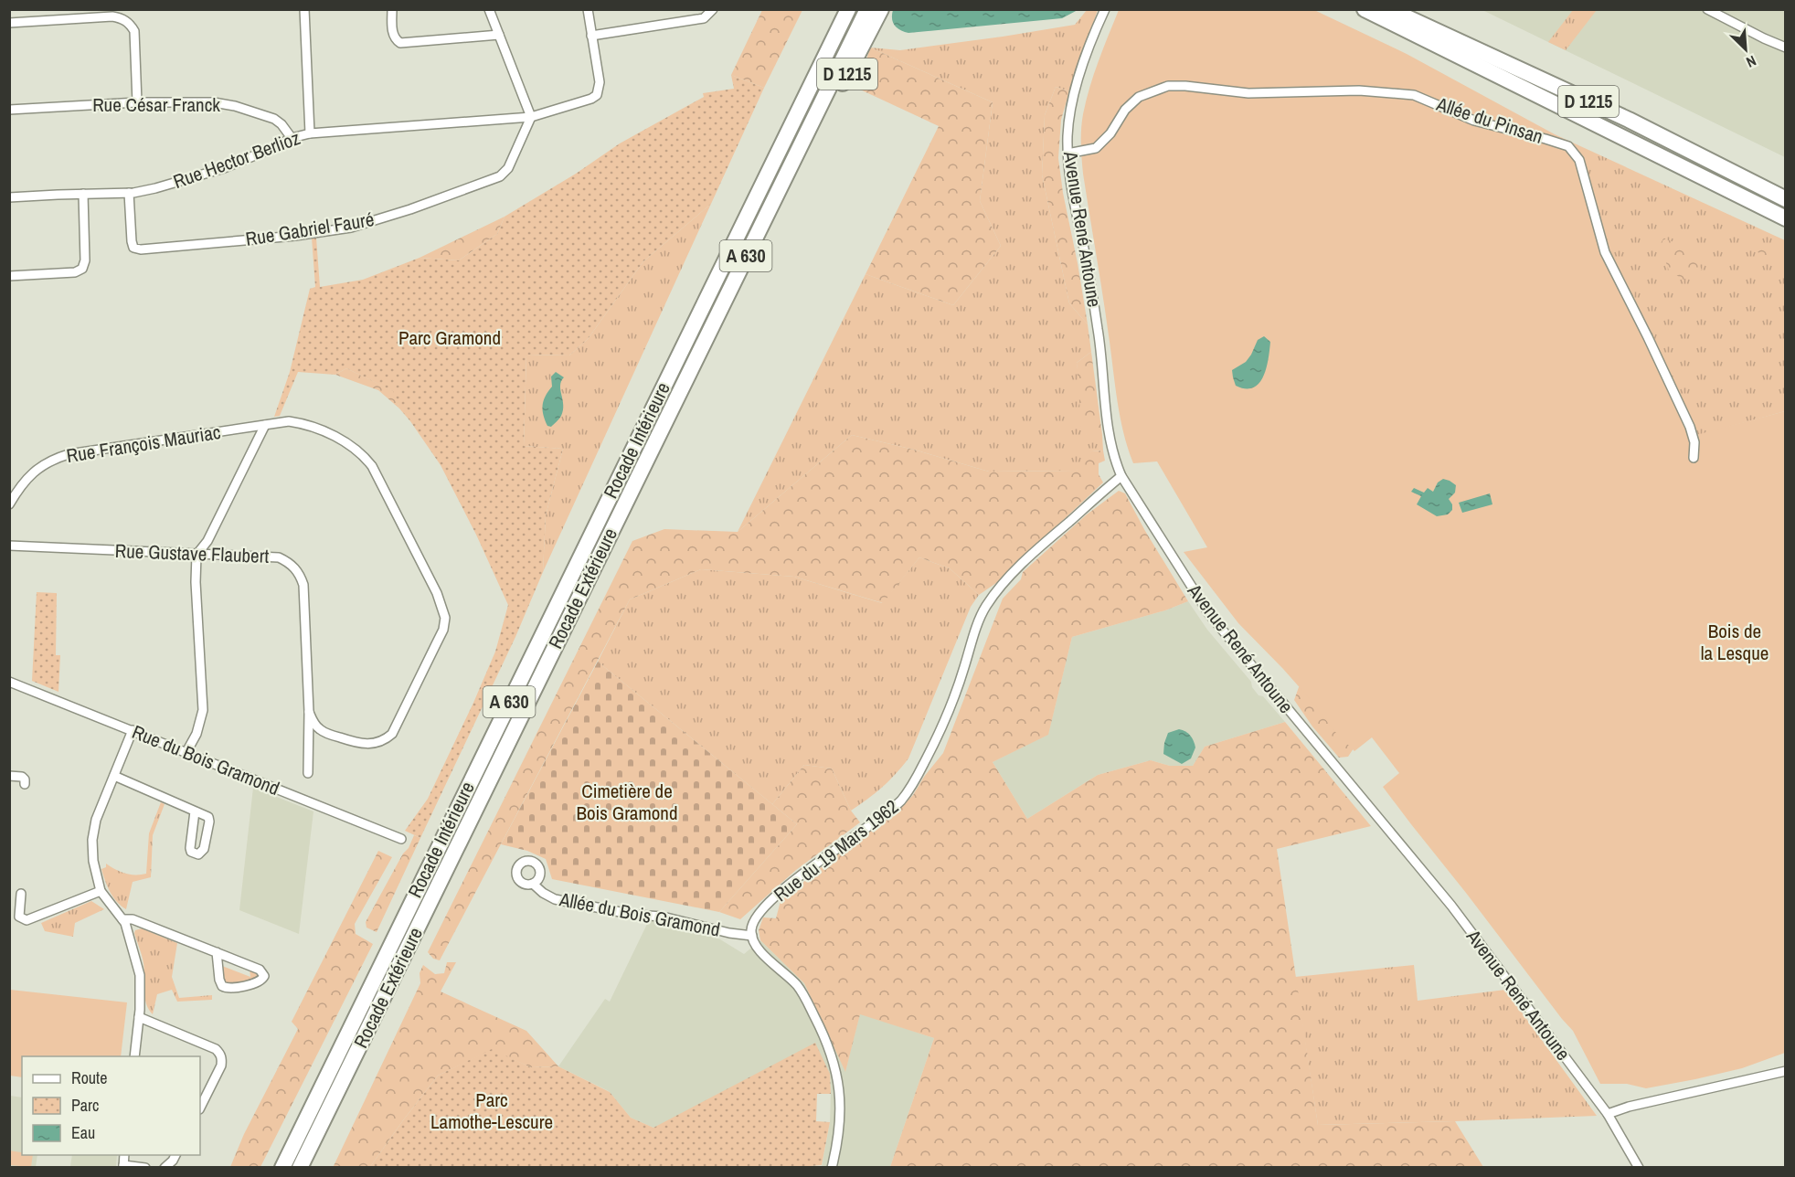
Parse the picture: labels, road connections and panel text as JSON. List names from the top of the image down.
{
  "streets": {
    "highway": [
      "D 1215",
      "A 630",
      "Rocade Intérieure",
      "Rocade Extérieure"
    ],
    "street": [
      "Rue César Franck",
      "Allée du Pinsan",
      "Rue Hector Berlioz",
      "Rue Gabriel Fauré",
      "Avenue René Antoune",
      "Rue François Mauriac",
      "Rue Gustave Flaubert",
      "Rue du Bois Gramond",
      "Rue du 19 Mars 1962",
      "Allée du Bois Gramond"
    ]
  },
  "crossings": [
    ["D 1215", "Rocade Extérieure"],
    ["Rue César Franck", "Rue Hector Berlioz"],
    ["Allée du Pinsan", "Avenue René Antoune"],
    ["Rue Hector Berlioz", "Rue Gabriel Fauré"],
    ["Avenue René Antoune", "Rue du 19 Mars 1962"],
    ["Rue François Mauriac", "Rue Gustave Flaubert"],
    ["Rue du 19 Mars 1962", "Allée du Bois Gramond"]
  ],
  "parks": [
    "Parc Gramond",
    "Bois de la Lesque",
    "Cimetière de Bois Gramond",
    "Parc Lamothe-Lescure"
  ],
  "legend": ["Route", "Parc", "Eau"],
  "north": "bottom right"
}
